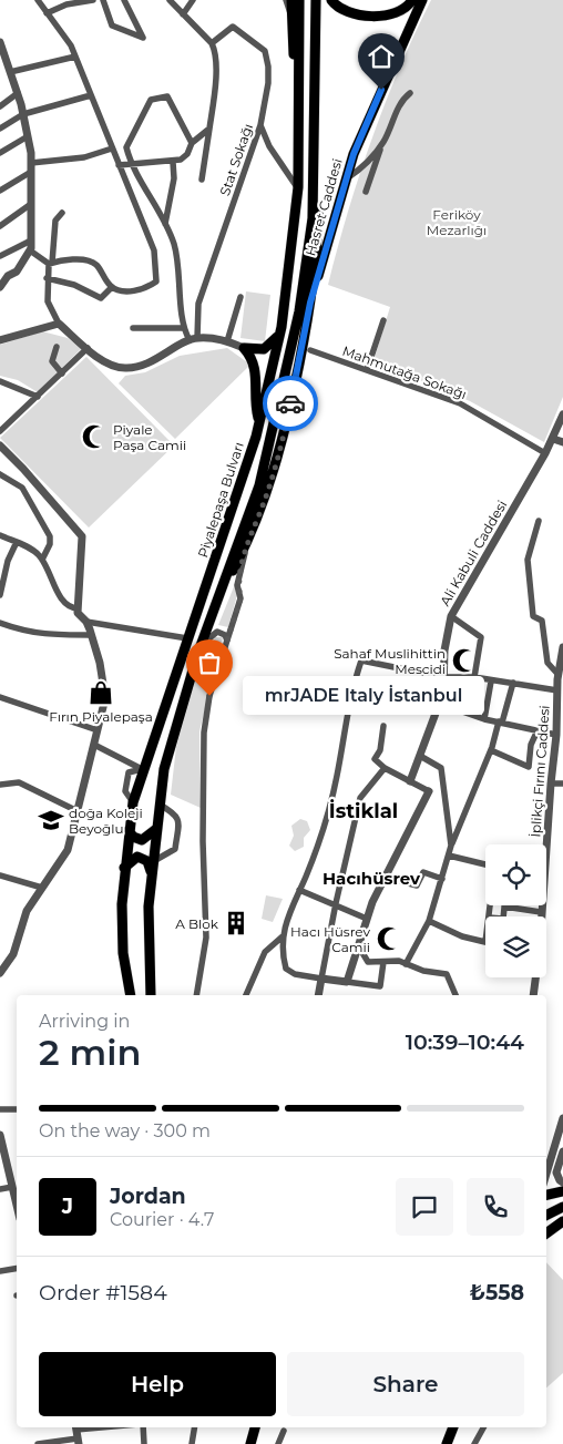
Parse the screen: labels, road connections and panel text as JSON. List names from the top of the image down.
{
  "streets": {
    "main road": ["Hasret Caddesi", "Piyalepaşa Bulvarı"],
    "street": [
      "Stat Sokağı",
      "Mahmutağa Sokağı",
      "Ali Kabuli Caddesi",
      "İplikçi Fırını Caddesi"
    ]
  },
  "crossings": [
    ["Mahmutağa Sokağı", "Ali Kabuli Caddesi"]
  ],
  "districts": ["İstiklal", "Hacıhüsrev"],
  "parks": ["Feriköy Mezarlığı"],
  "places": {
    "mosque": ["Piyale Paşa Camii", "Sahaf Muslihittin Mescidi", "Hacı Hüsrev Camii"],
    "shop": ["Fırın Piyalepaşa"],
    "other": ["mrJADE Italy İstanbul"],
    "school or university": ["doğa Koleji Beyoğlu"],
    "building": ["A Blok"]
  },
  "page": {
    "bubble": "mrJADE Italy İstanbul",
    "heading": ["2 min", "Arriving in", "10:39–10:44"],
    "panel": [
      "Jordan",
      "Courier · 4.7",
      "Order #1584",
      "₺558"
    ],
    "bar": "On the way · 300 m",
    "round": "J",
    "buttons": ["Help", "Share"]
  }
}
